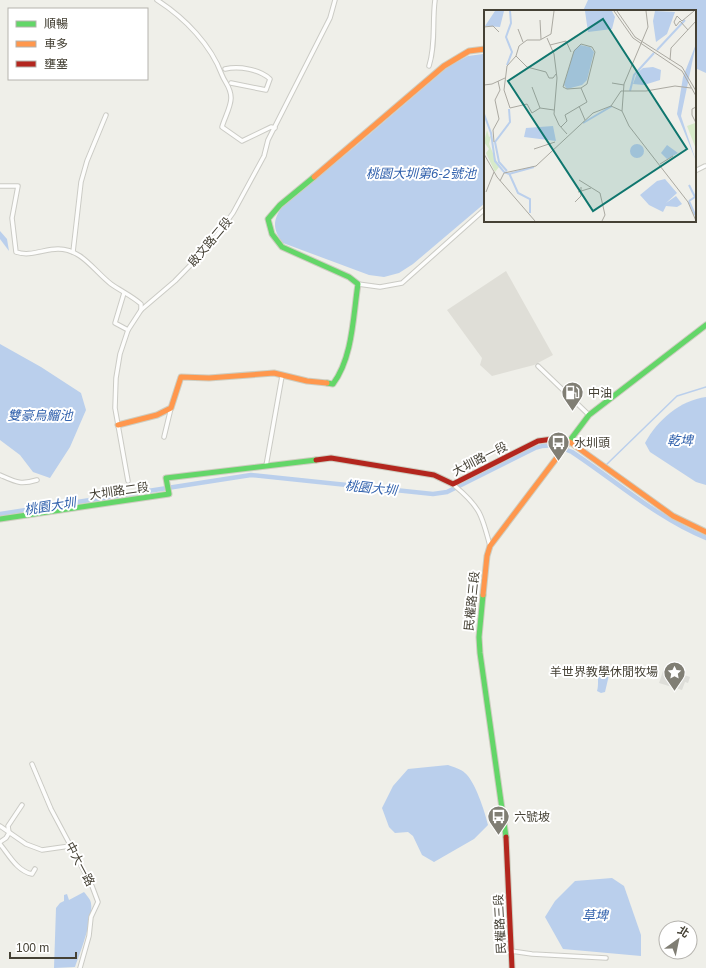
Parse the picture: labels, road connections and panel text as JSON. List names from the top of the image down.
{
  "streets": {
    "street": [
      "啟文路二段",
      "大圳路一段",
      "大圳路二段",
      "民權路三段",
      "中大一路"
    ]
  },
  "crossings": [
    ["大圳路一段", "大圳路二段"],
    ["大圳路一段", "民權路三段"]
  ],
  "water": [
    "桃園大圳第6-2號池",
    "雙豪烏鰡池",
    "乾埤",
    "桃園大圳",
    "草埤"
  ],
  "places": {
    "fuel station": ["中油"],
    "bus stop": ["水圳頭", "六號坡"],
    "place": ["羊世界教學休閒牧場"]
  },
  "legend": ["順暢", "車多", "壅塞"],
  "scale_bar": "100 m",
  "north": "top right"
}
